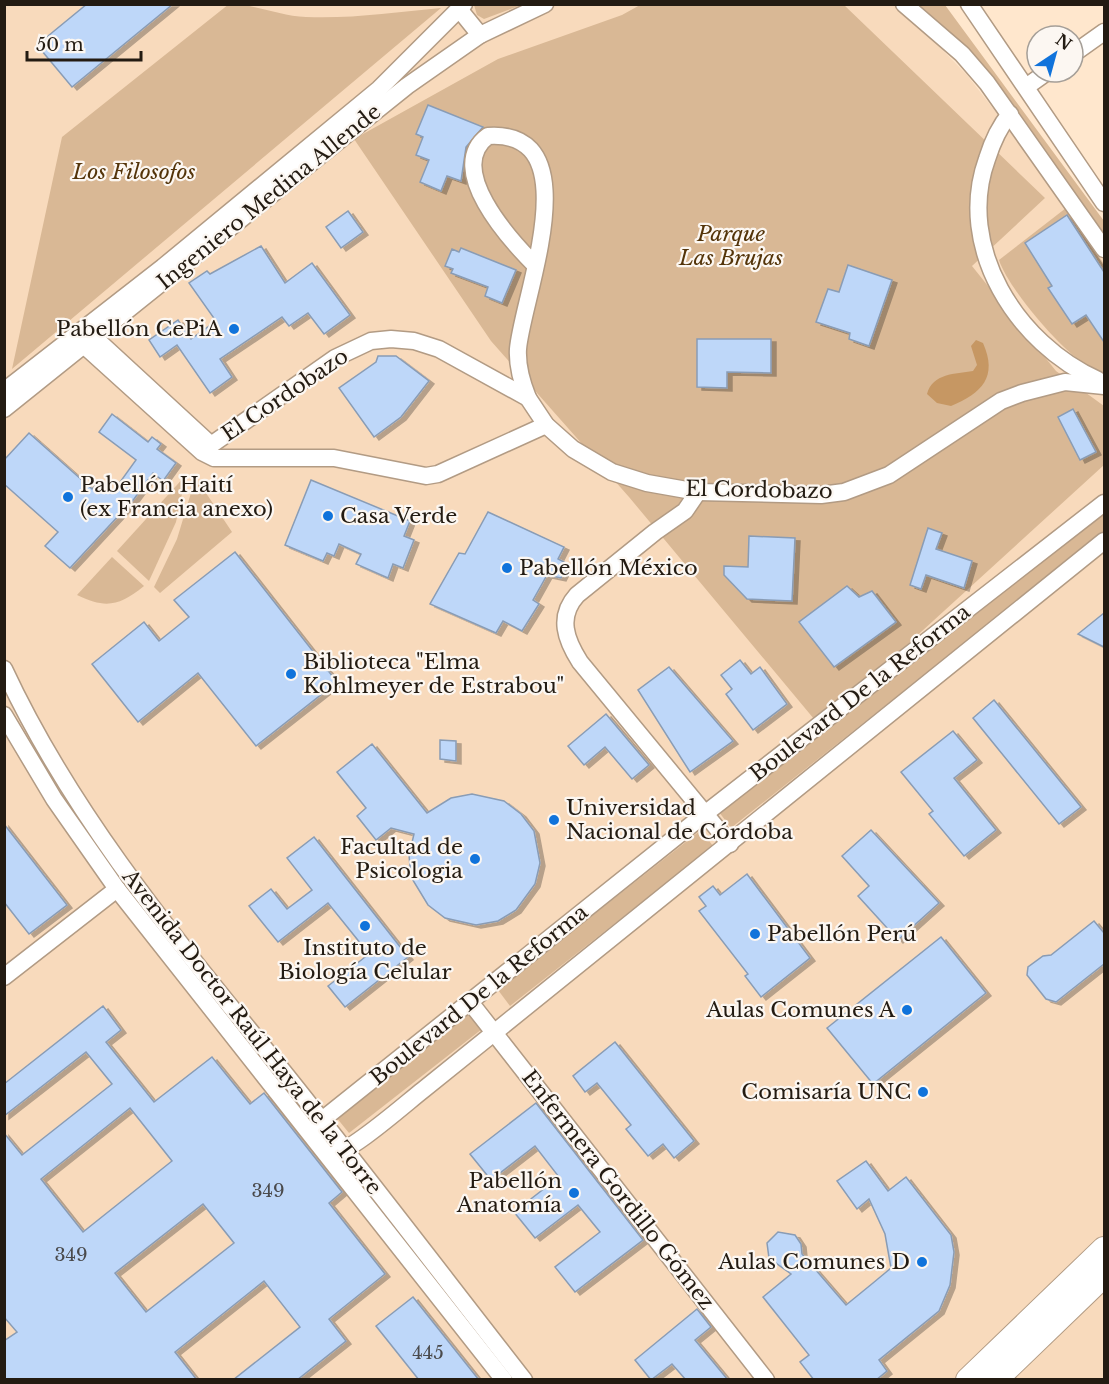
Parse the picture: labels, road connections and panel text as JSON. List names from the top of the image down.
{
  "streets": {
    "street": [
      "Ingeniero Medina Allende",
      "El Cordobazo",
      "Boulevard De la Reforma",
      "Avenida Doctor Raúl Haya de la Torre",
      "Enfermera Gordillo Gómez"
    ]
  },
  "crossings": [
    ["Ingeniero Medina Allende", "El Cordobazo"],
    ["Boulevard De la Reforma", "Avenida Doctor Raúl Haya de la Torre"],
    ["Boulevard De la Reforma", "Enfermera Gordillo Gómez"]
  ],
  "parks": ["Los Filosofos", "Parque Las Brujas"],
  "places": [
    "Pabellón CePiA",
    "Pabellón Haití (ex Francia anexo)",
    "Casa Verde",
    "Pabellón México",
    "Biblioteca \"Elma Kohlmeyer de Estrabou\"",
    "Universidad Nacional de Córdoba",
    "Facultad de Psicologia",
    "Instituto de Biología Celular",
    "Pabellón Perú",
    "Aulas Comunes A",
    "Comisaría UNC",
    "Pabellón Anatomía",
    "Aulas Comunes D"
  ],
  "house_numbers": ["349", "349", "445"],
  "scale_bar": "50 m",
  "north": "top right"
}
